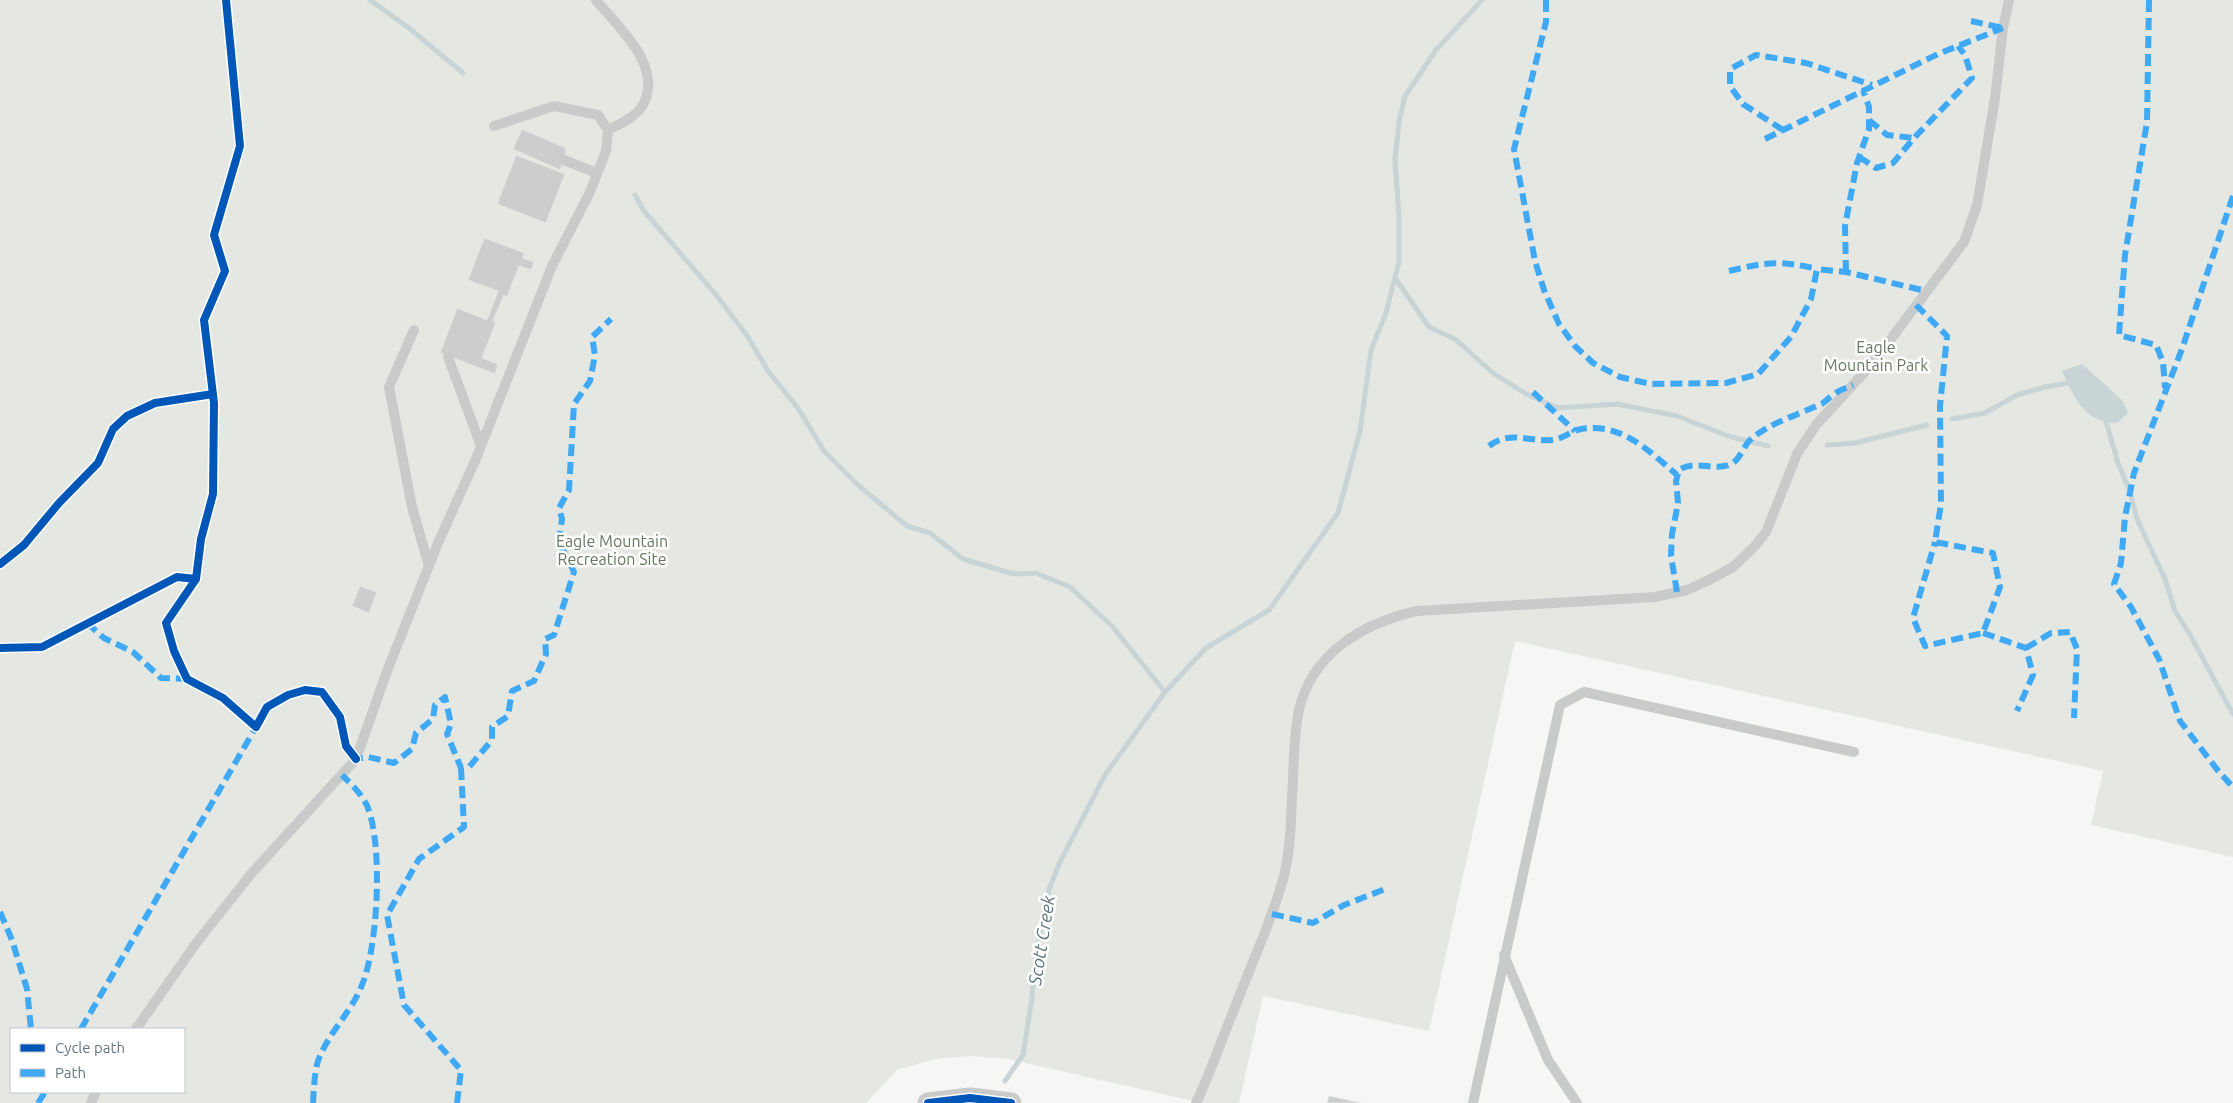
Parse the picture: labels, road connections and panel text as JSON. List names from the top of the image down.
{
  "water": ["Scott Creek"],
  "parks": ["Eagle Mountain Park", "Eagle Mountain Recreation Site"],
  "legend": ["Cycle path", "Path"]
}
